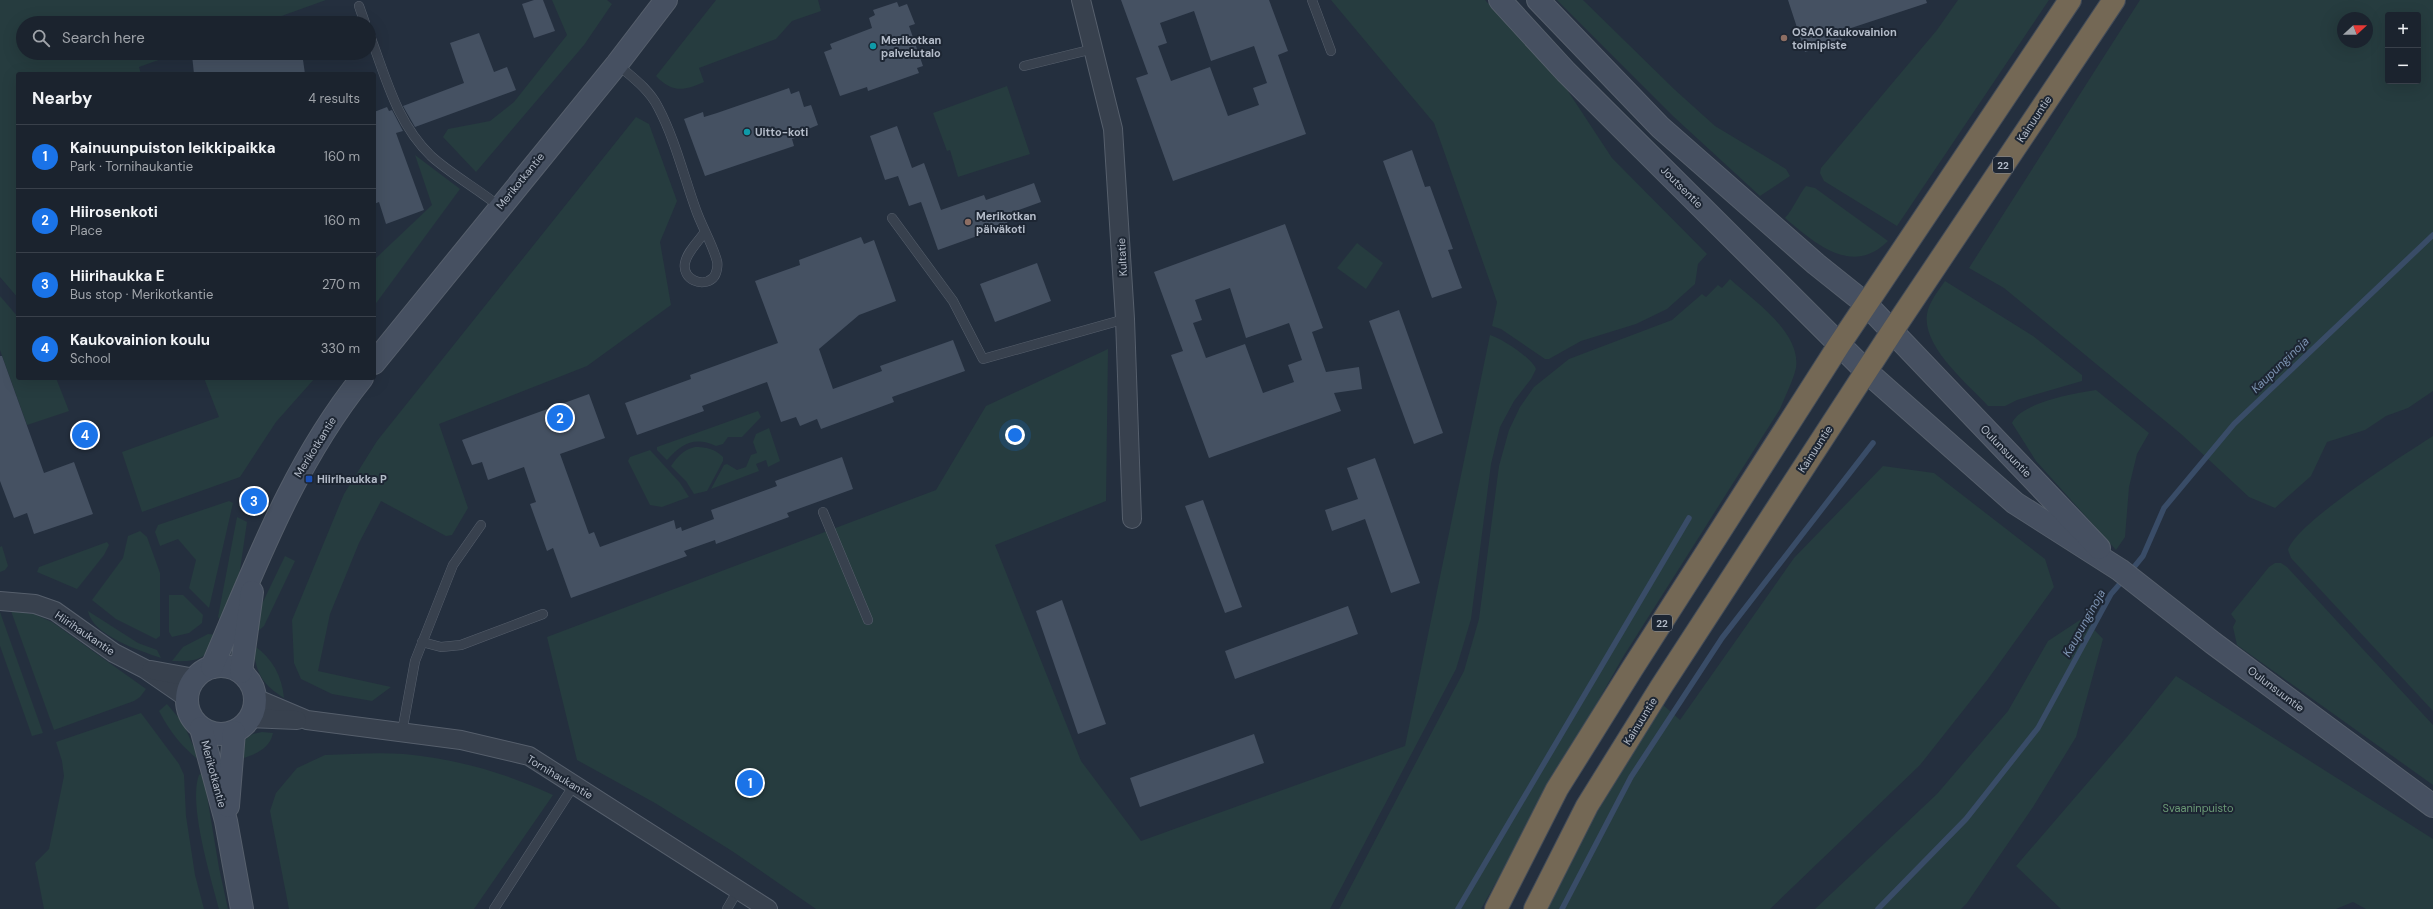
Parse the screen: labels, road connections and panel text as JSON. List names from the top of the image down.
{
  "streets": {
    "highway": ["Kainuuntie", "22"],
    "main road": ["Merikotkantie", "Joutsentie", "Oulunsuuntie"],
    "street": ["Kultatie", "Hiirihaukantie", "Tornihaukantie"]
  },
  "crossings": [
    ["Kainuuntie", "Joutsentie"],
    ["Kainuuntie", "Oulunsuuntie"],
    ["22", "Joutsentie"],
    ["Merikotkantie", "Hiirihaukantie"],
    ["Merikotkantie", "Tornihaukantie"],
    ["Joutsentie", "Oulunsuuntie"],
    ["Hiirihaukantie", "Tornihaukantie"]
  ],
  "water": ["Kaupunginoja"],
  "parks": ["Svaaninpuisto"],
  "places": {
    "other": [
      "OSAO Kaukovainion toimipiste",
      "Merikotkan palvelutalo",
      "Uitto-koti",
      "Merikotkan päiväkoti"
    ],
    "transit": ["Hiirihaukka P"]
  },
  "north": "right",
  "page": {
    "map_buttons": ["+", "−"],
    "search": "Search here",
    "heading": ["Nearby", "4 results"],
    "list": [
      {
        "mark": "1",
        "name": "Kainuunpuiston leikkipaikka",
        "note": "Park · Tornihaukantie",
        "value": "160 m"
      },
      {
        "mark": "2",
        "name": "Hiirosenkoti",
        "note": "Place",
        "value": "160 m"
      },
      {
        "mark": "3",
        "name": "Hiirihaukka E",
        "note": "Bus stop · Merikotkantie",
        "value": "270 m"
      },
      {
        "mark": "4",
        "name": "Kaukovainion koulu",
        "note": "School",
        "value": "330 m"
      }
    ],
    "pins": [
      "2",
      "4",
      "3",
      "1"
    ]
  }
}
